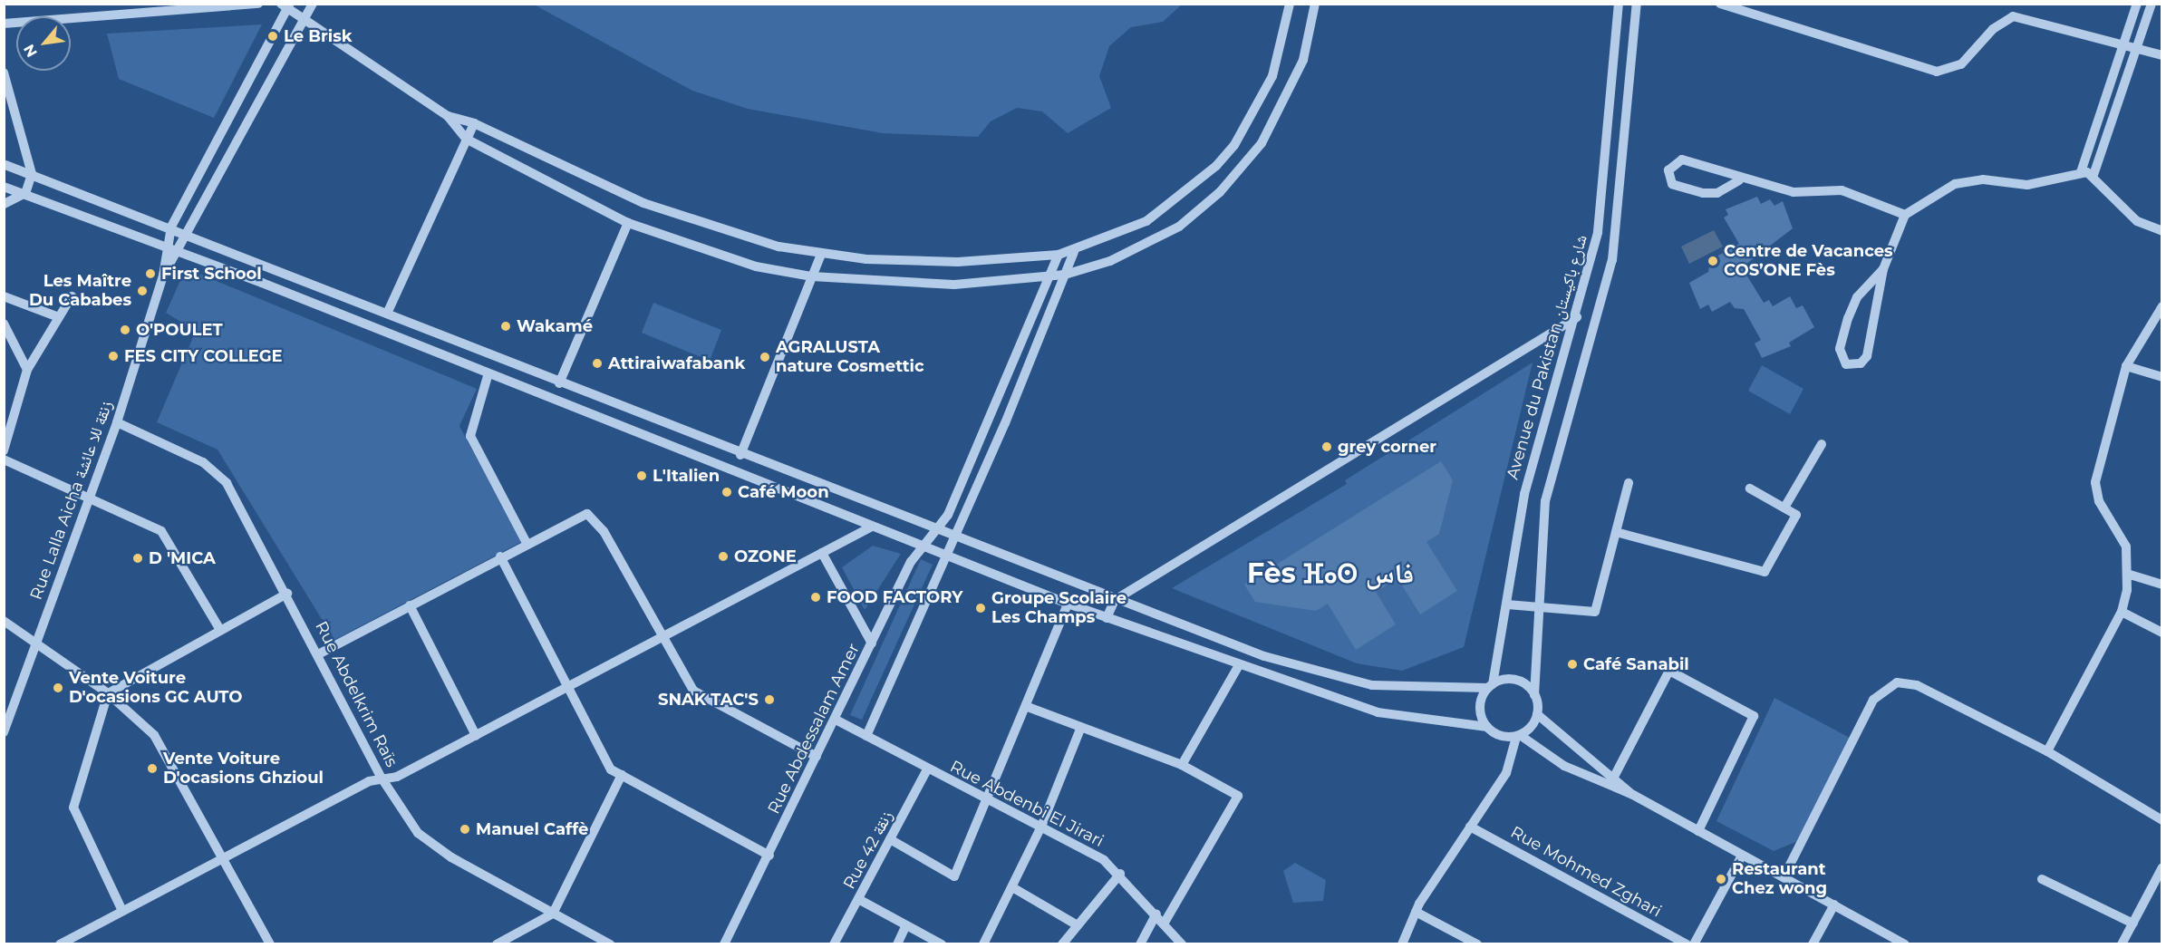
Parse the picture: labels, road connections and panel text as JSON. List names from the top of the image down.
{
  "streets": {
    "street": [
      "Avenue du Pakistan شارع باكيستان",
      "Rue Lalla Aicha زنقة للا عائشة",
      "Rue Abdelkrim Raïs",
      "Rue Abdessalam Amer",
      "Rue Abdenbi El Jirari",
      "Rue 42 زنقة",
      "Rue Mohmed Zghari"
    ]
  },
  "crossings": [
    ["Rue Lalla Aicha زنقة للا عائشة", "Rue Abdelkrim Raïs"],
    ["Rue Abdessalam Amer", "Rue Abdenbi El Jirari"],
    ["Rue Abdenbi El Jirari", "Rue 42 زنقة"]
  ],
  "districts": ["Fès ⴼⴰⵙ فاس"],
  "places": [
    "Le Brisk",
    "Centre de Vacances COS’ONE Fès",
    "First School",
    "Les Maître Du Cababes",
    "Wakamé",
    "O'POULET",
    "FES CITY COLLEGE",
    "AGRALUSTA nature Cosmettic",
    "Attiraiwafabank",
    "grey corner",
    "L'Italien",
    "Café Moon",
    "OZONE",
    "D 'MICA",
    "FOOD FACTORY",
    "Groupe Scolaire Les Champs",
    "Café Sanabil",
    "Vente Voiture D'ocasions GC AUTO",
    "SNAK TAC'S",
    "Vente Voiture D'ocasions Ghzioul",
    "Manuel Caffè",
    "Restaurant Chez wong"
  ],
  "north": "bottom left"
}
